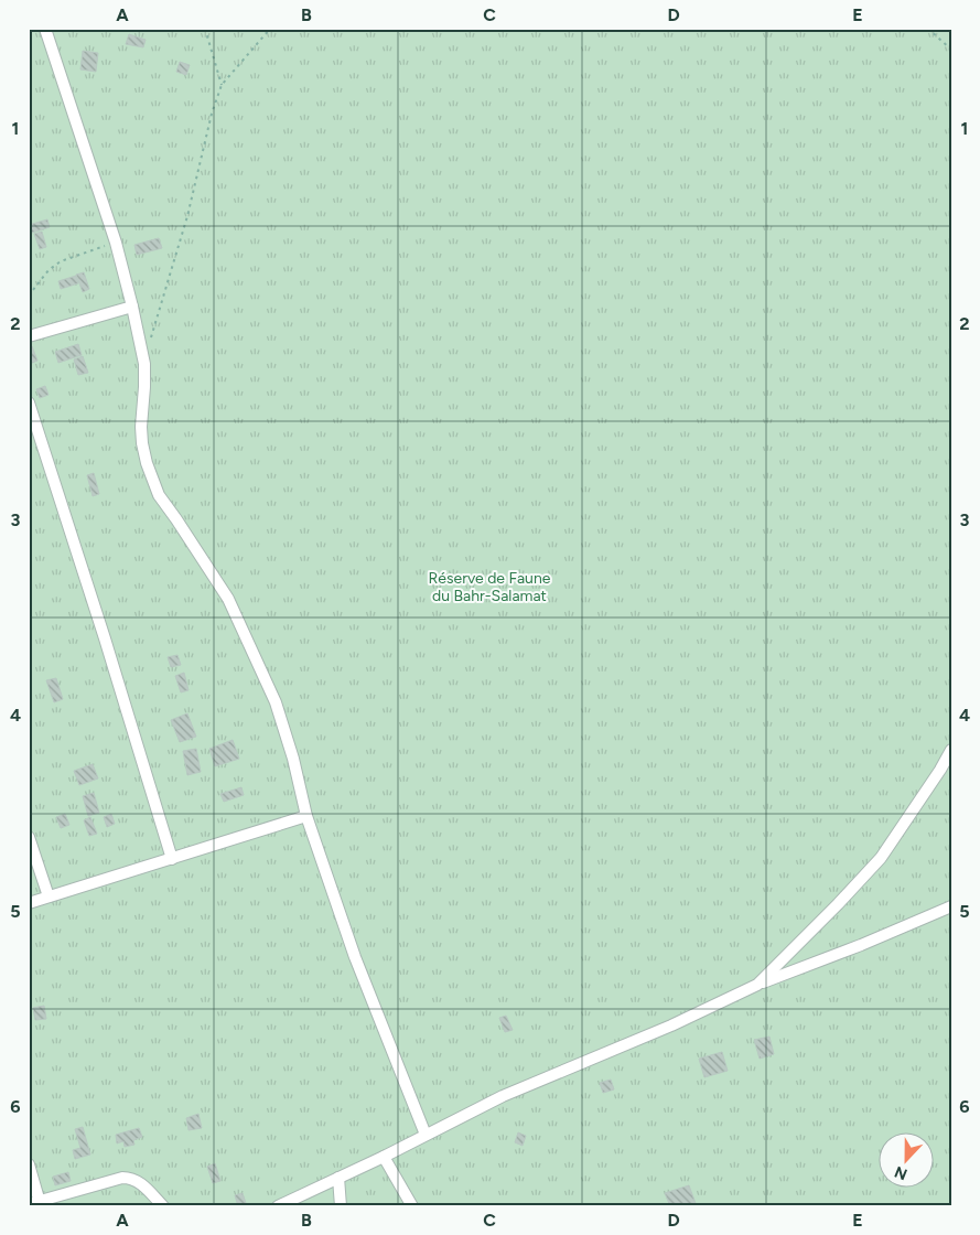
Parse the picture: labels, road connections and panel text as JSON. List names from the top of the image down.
{
  "parks": ["Réserve de Faune du Bahr-Salamat"],
  "north": "bottom",
  "grid": {
    "columns": [
      "A",
      "B",
      "C",
      "D",
      "E"
    ],
    "rows": [
      "1",
      "2",
      "3",
      "4",
      "5",
      "6"
    ]
  }
}
